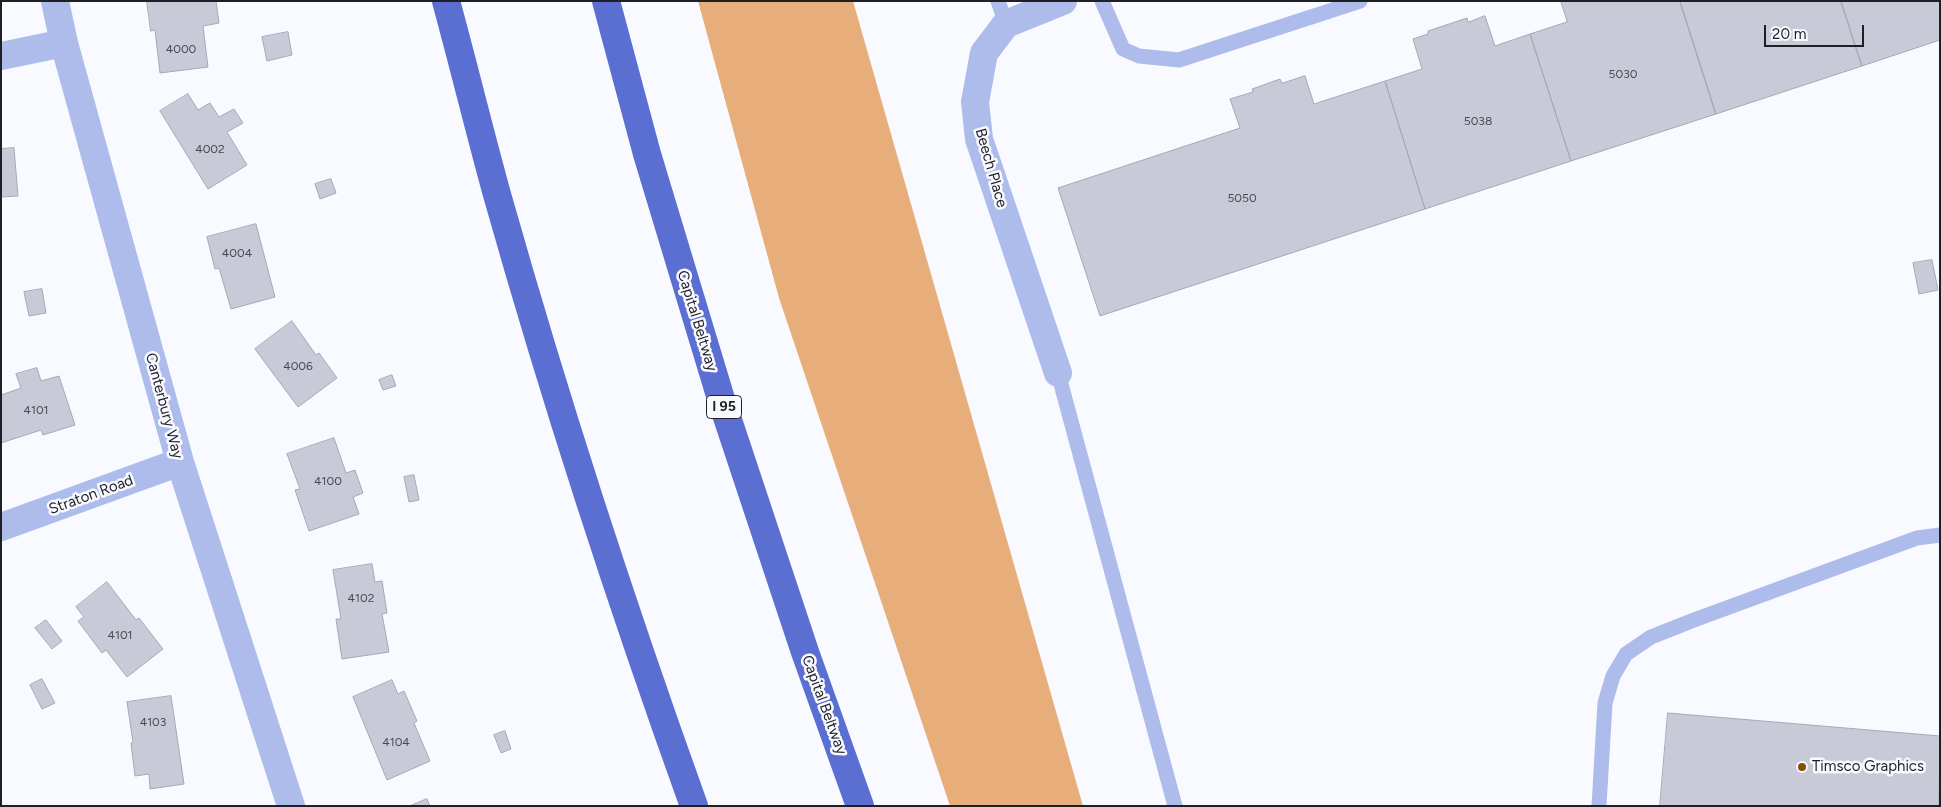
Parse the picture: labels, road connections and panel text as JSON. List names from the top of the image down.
{
  "streets": {
    "highway": ["Capital Beltway", "I 95"],
    "street": ["Beech Place", "Canterbury Way", "Straton Road"]
  },
  "crossings": [
    ["Canterbury Way", "Straton Road"]
  ],
  "places": ["Timsco Graphics"],
  "house_numbers": [
    "4000",
    "5030",
    "5038",
    "4002",
    "5050",
    "4004",
    "4006",
    "4101",
    "4100",
    "4102",
    "4101",
    "4103",
    "4104"
  ],
  "scale_bar": "20 m"
}
